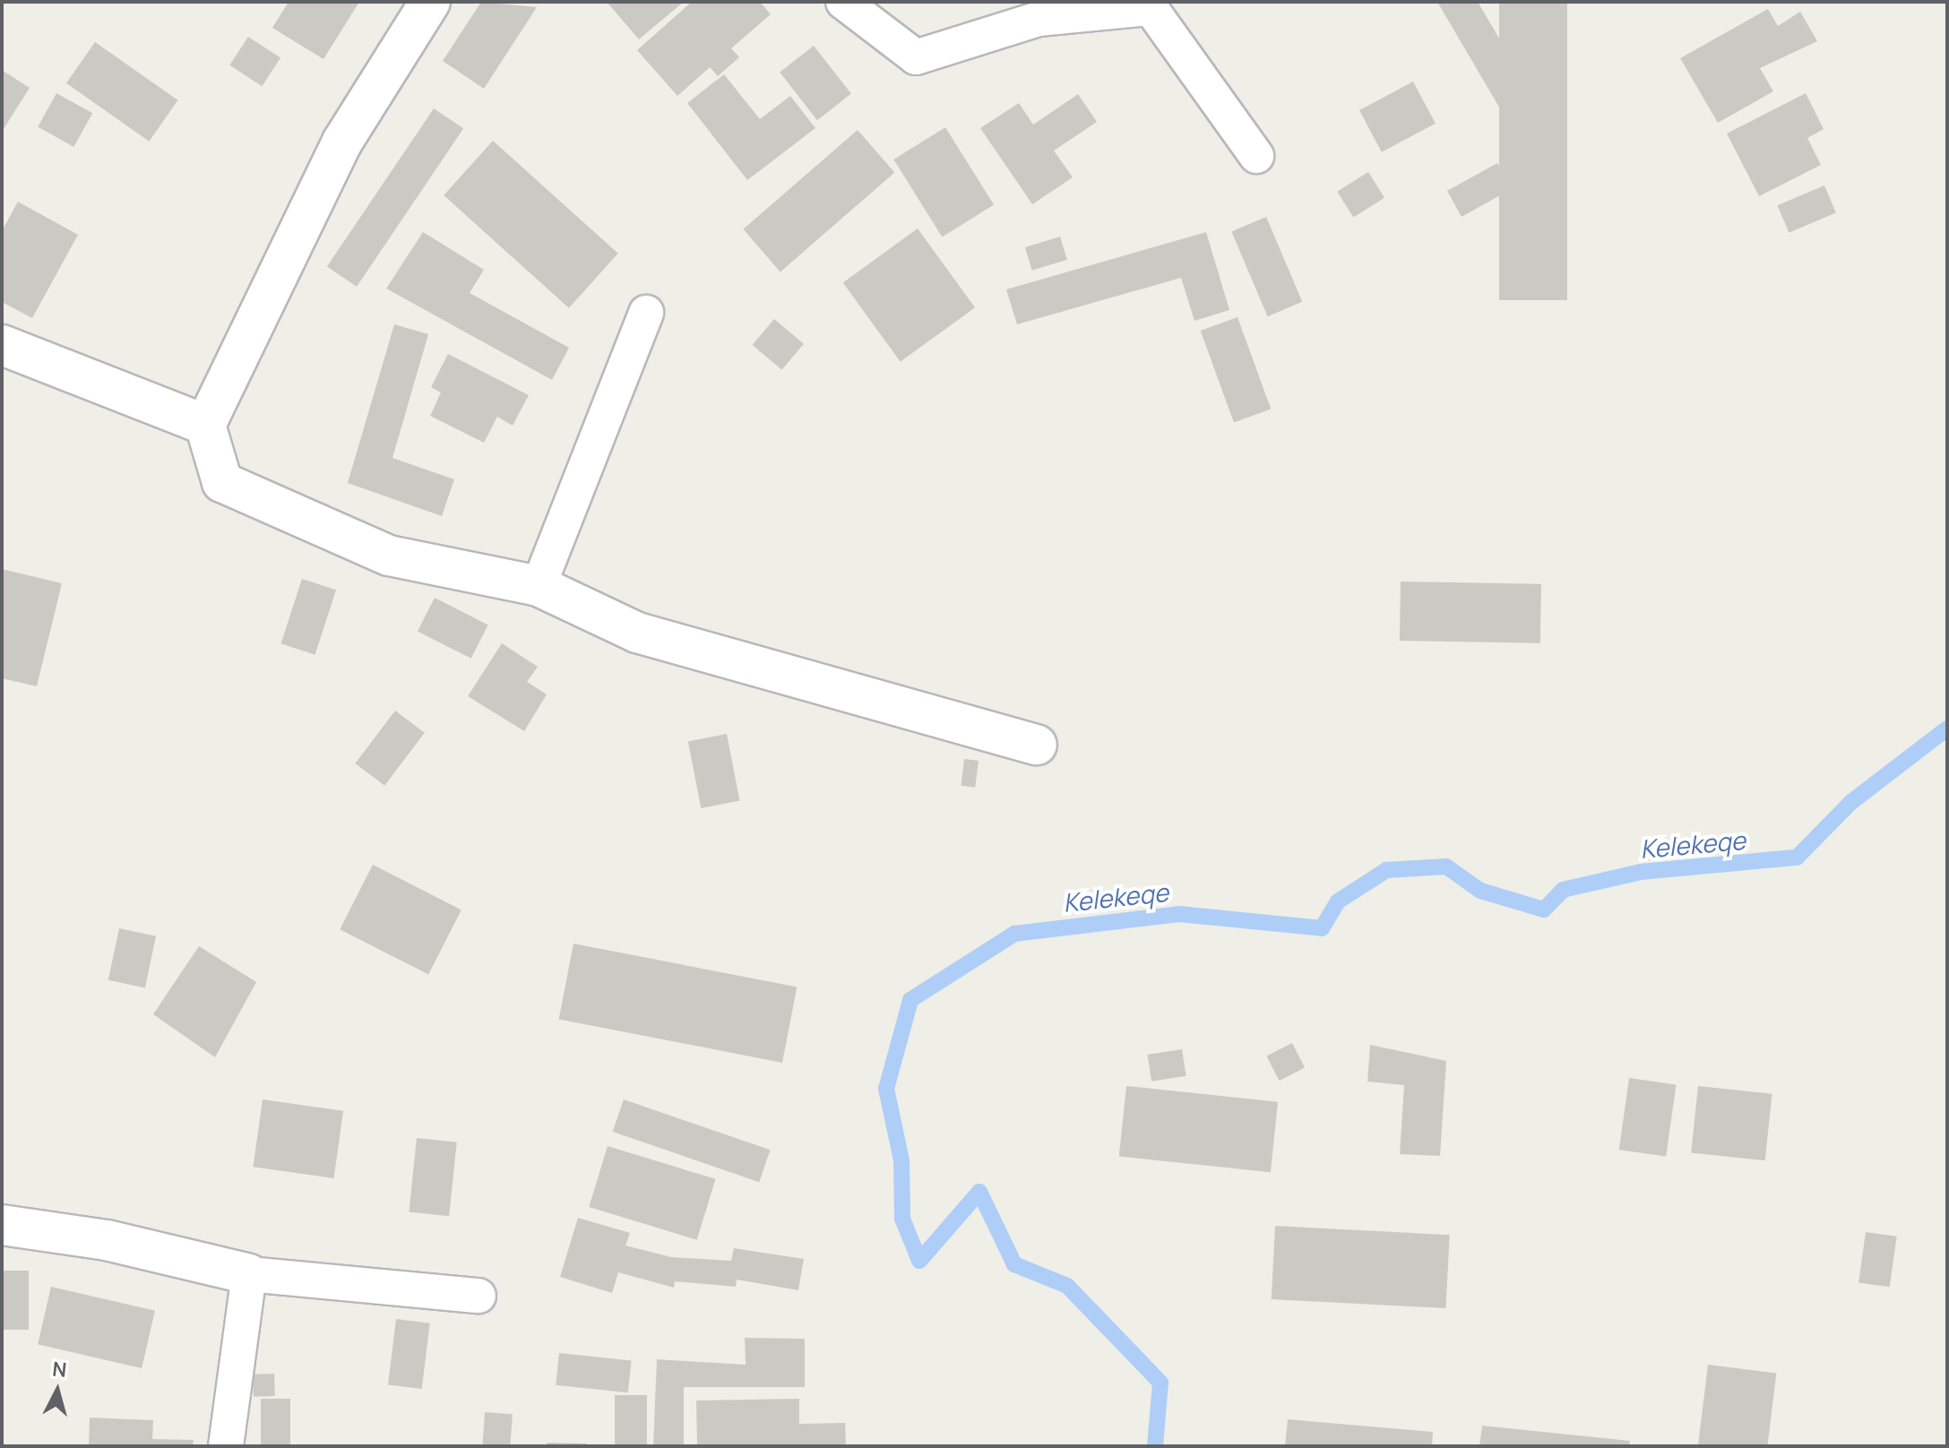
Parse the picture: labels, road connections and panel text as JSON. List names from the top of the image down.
{
  "water": ["Kelekeqe"],
  "north": "top"
}
